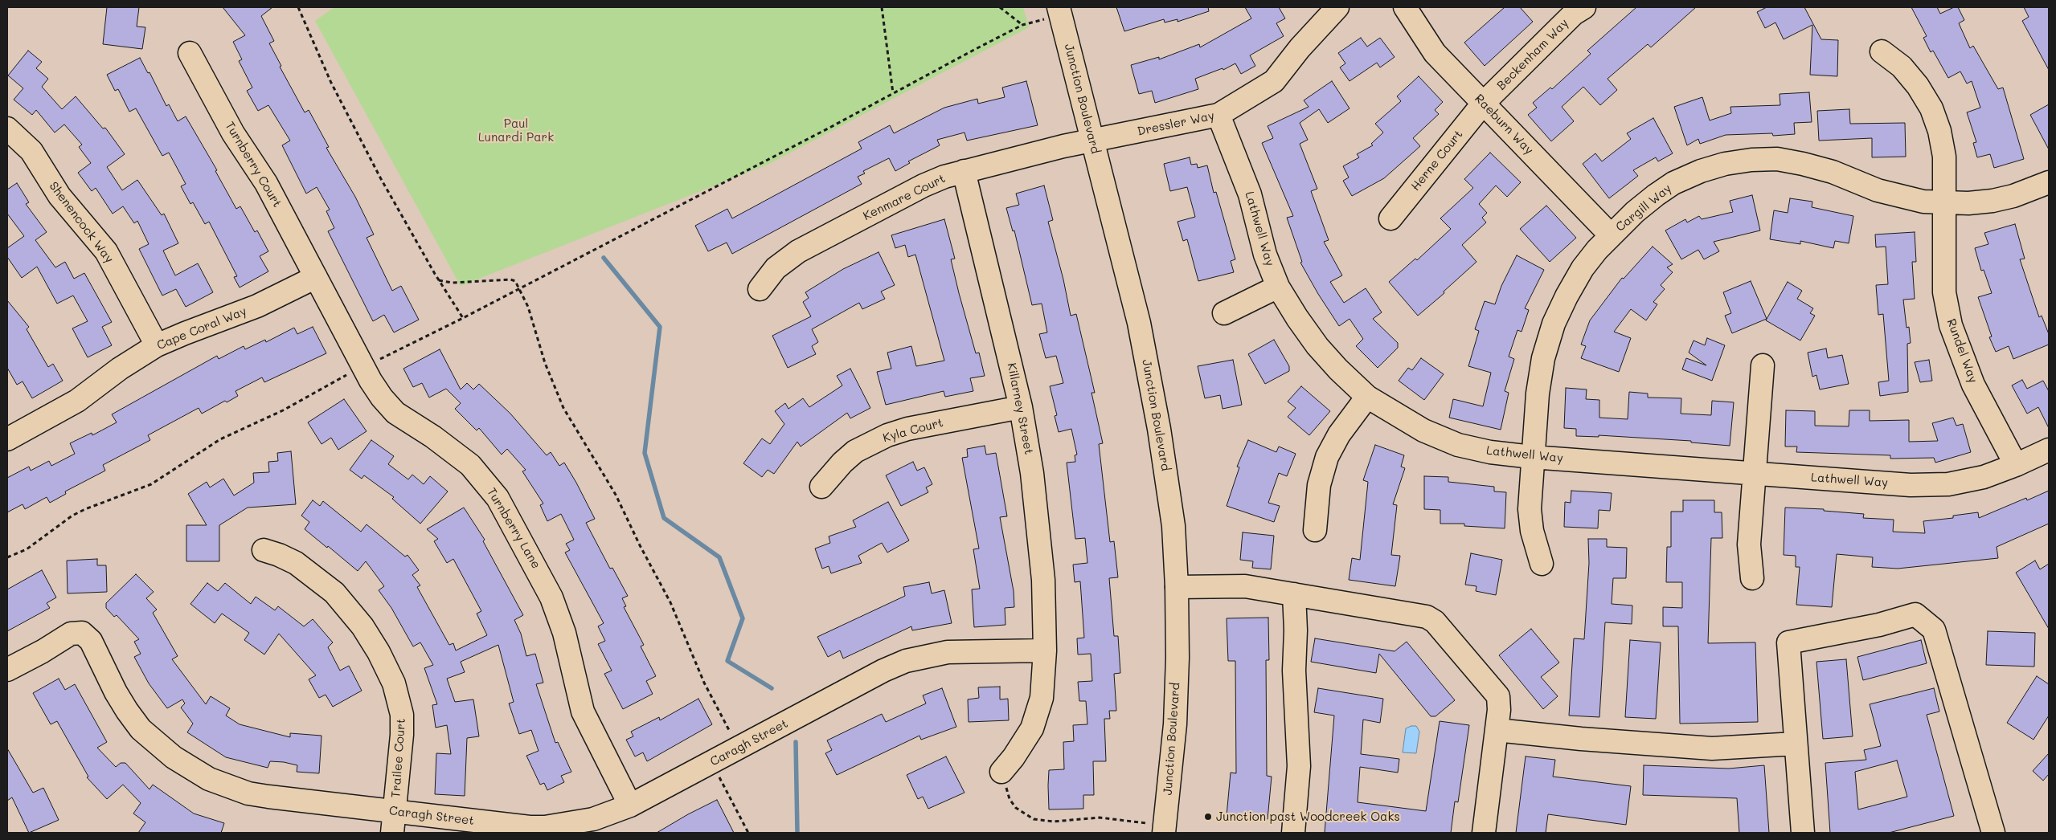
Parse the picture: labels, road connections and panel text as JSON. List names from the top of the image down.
{
  "streets": {
    "street": [
      "Beckenham Way",
      "Junction Boulevard",
      "Dressler Way",
      "Raeburn Way",
      "Herne Court",
      "Turnberry Court",
      "Kenmare Court",
      "Cargill Way",
      "Shenencock Way",
      "Lathwell Way",
      "Cape Coral Way",
      "Rundel Way",
      "Killarney Street",
      "Kyla Court",
      "Turnberry Lane",
      "Caragh Street",
      "Trailee Court"
    ]
  },
  "crossings": [
    ["Beckenham Way", "Raeburn Way"],
    ["Beckenham Way", "Herne Court"],
    ["Junction Boulevard", "Dressler Way"],
    ["Junction Boulevard", "Kenmare Court"],
    ["Dressler Way", "Kenmare Court"],
    ["Dressler Way", "Lathwell Way"],
    ["Raeburn Way", "Herne Court"],
    ["Raeburn Way", "Cargill Way"],
    ["Turnberry Court", "Cape Coral Way"],
    ["Turnberry Court", "Turnberry Lane"],
    ["Kenmare Court", "Killarney Street"],
    ["Cargill Way", "Lathwell Way"],
    ["Cargill Way", "Rundel Way"],
    ["Shenencock Way", "Cape Coral Way"],
    ["Lathwell Way", "Rundel Way"],
    ["Cape Coral Way", "Turnberry Lane"],
    ["Killarney Street", "Kyla Court"],
    ["Killarney Street", "Caragh Street"],
    ["Turnberry Lane", "Caragh Street"],
    ["Caragh Street", "Trailee Court"]
  ],
  "parks": ["Paul Lunardi Park"],
  "places": ["Junction past Woodcreek Oaks"]
}
